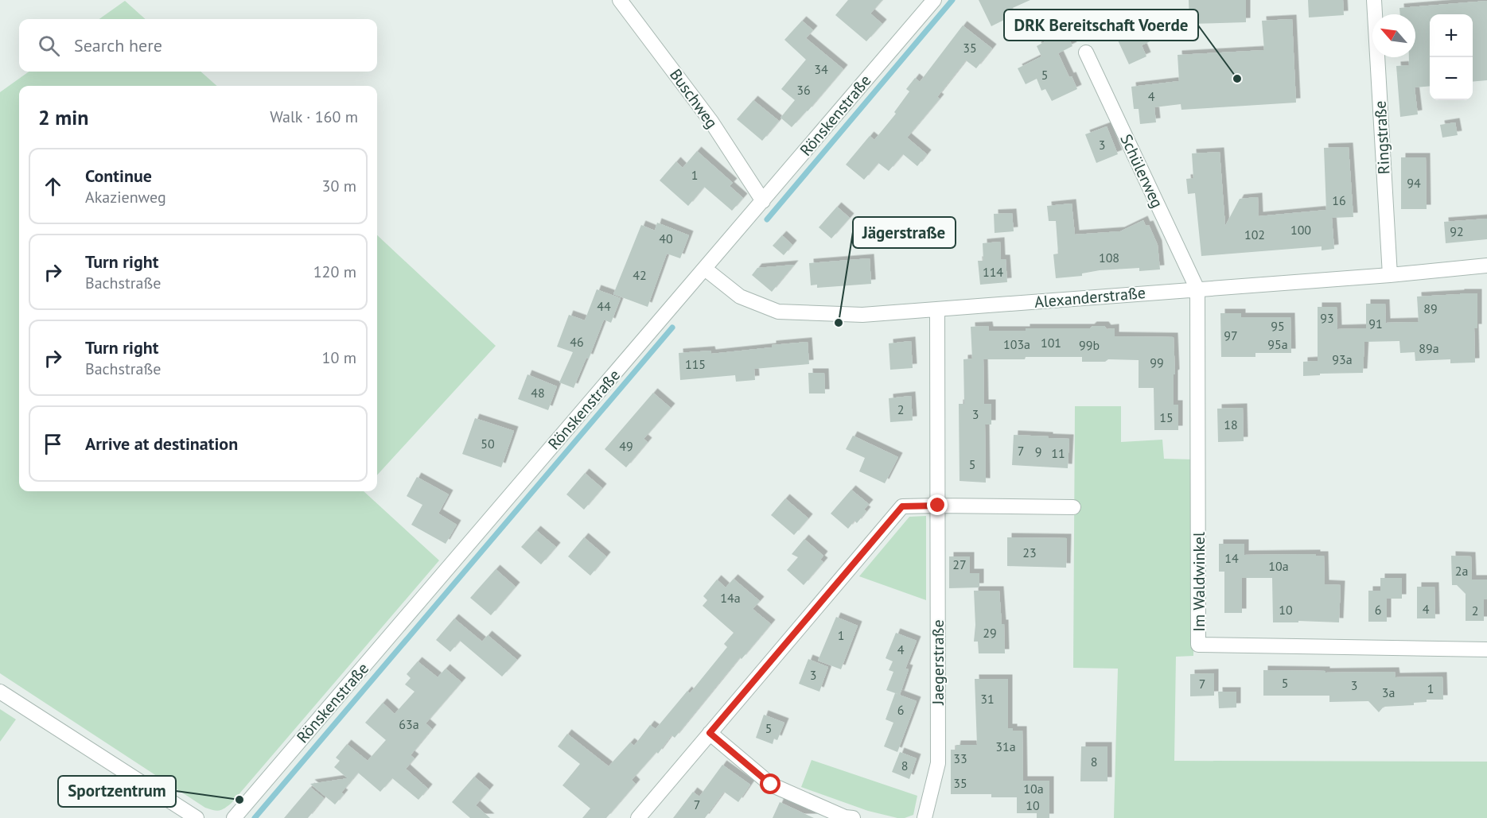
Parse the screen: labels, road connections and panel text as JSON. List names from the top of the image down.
{
  "streets": {
    "street": [
      "Buschweg",
      "Rönskenstraße",
      "Ringstraße",
      "Schülerweg",
      "Alexanderstraße",
      "Im Waldwinkel",
      "Jaegerstraße"
    ]
  },
  "crossings": [
    ["Buschweg", "Rönskenstraße"],
    ["Rönskenstraße", "Alexanderstraße"],
    ["Ringstraße", "Alexanderstraße"],
    ["Schülerweg", "Alexanderstraße"],
    ["Schülerweg", "Im Waldwinkel"],
    ["Alexanderstraße", "Im Waldwinkel"],
    ["Alexanderstraße", "Jaegerstraße"]
  ],
  "places": ["DRK Bereitschaft Voerde", "Jägerstraße", "Sportzentrum"],
  "house_numbers": [
    "35",
    "34",
    "5",
    "36",
    "4",
    "3",
    "1",
    "94",
    "16",
    "100",
    "92",
    "102",
    "40",
    "108",
    "114",
    "42",
    "44",
    "89",
    "93",
    "91",
    "95",
    "97",
    "46",
    "101",
    "103a",
    "95a",
    "99b",
    "89a",
    "93a",
    "99",
    "115",
    "48",
    "2",
    "3",
    "15",
    "18",
    "50",
    "49",
    "7",
    "9",
    "11",
    "5",
    "23",
    "14",
    "27",
    "10a",
    "2a",
    "14a",
    "4",
    "10",
    "6",
    "2",
    "29",
    "1",
    "4",
    "3",
    "5",
    "7",
    "3",
    "1",
    "3a",
    "31",
    "6",
    "63a",
    "5",
    "31a",
    "33",
    "8",
    "8",
    "35",
    "10a",
    "7",
    "10"
  ],
  "north": "top left",
  "page": {
    "map_buttons": ["+", "−"],
    "search": "Search here",
    "heading": ["2 min", "Walk · 160 m"],
    "list": [
      ["Continue", "Akazienweg", "30 m"],
      ["Turn right", "Bachstraße", "120 m"],
      ["Turn right", "Bachstraße", "10 m"],
      "Arrive at destination"
    ]
  }
}
